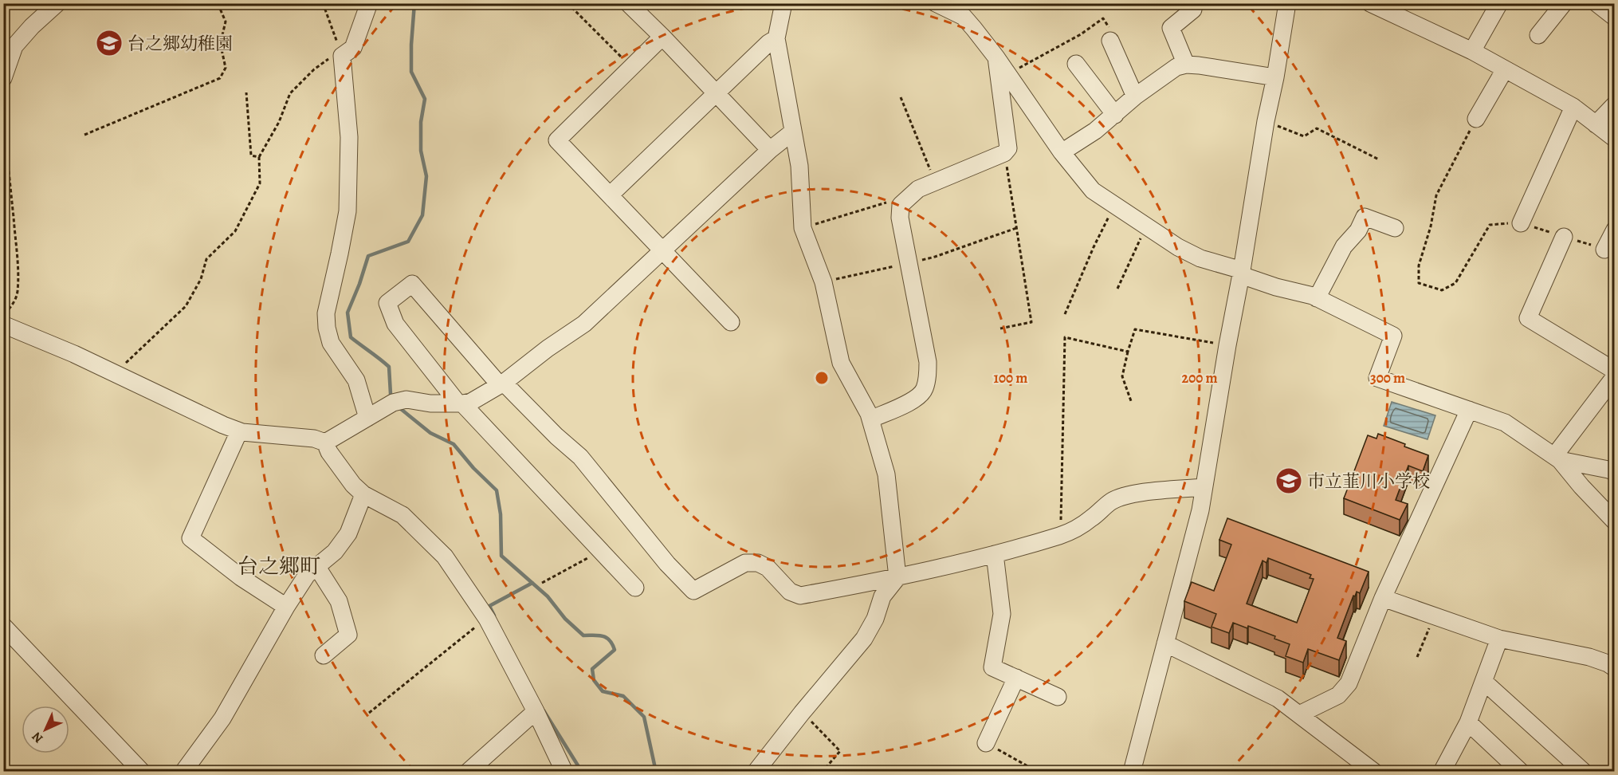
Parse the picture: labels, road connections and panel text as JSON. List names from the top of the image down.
{
  "districts": ["台之郷町"],
  "places": {
    "school or university": ["台之郷幼稚園", "市立韮川小学校"]
  },
  "north": "bottom left",
  "rings": ["100 m", "200 m", "300 m"]
}
